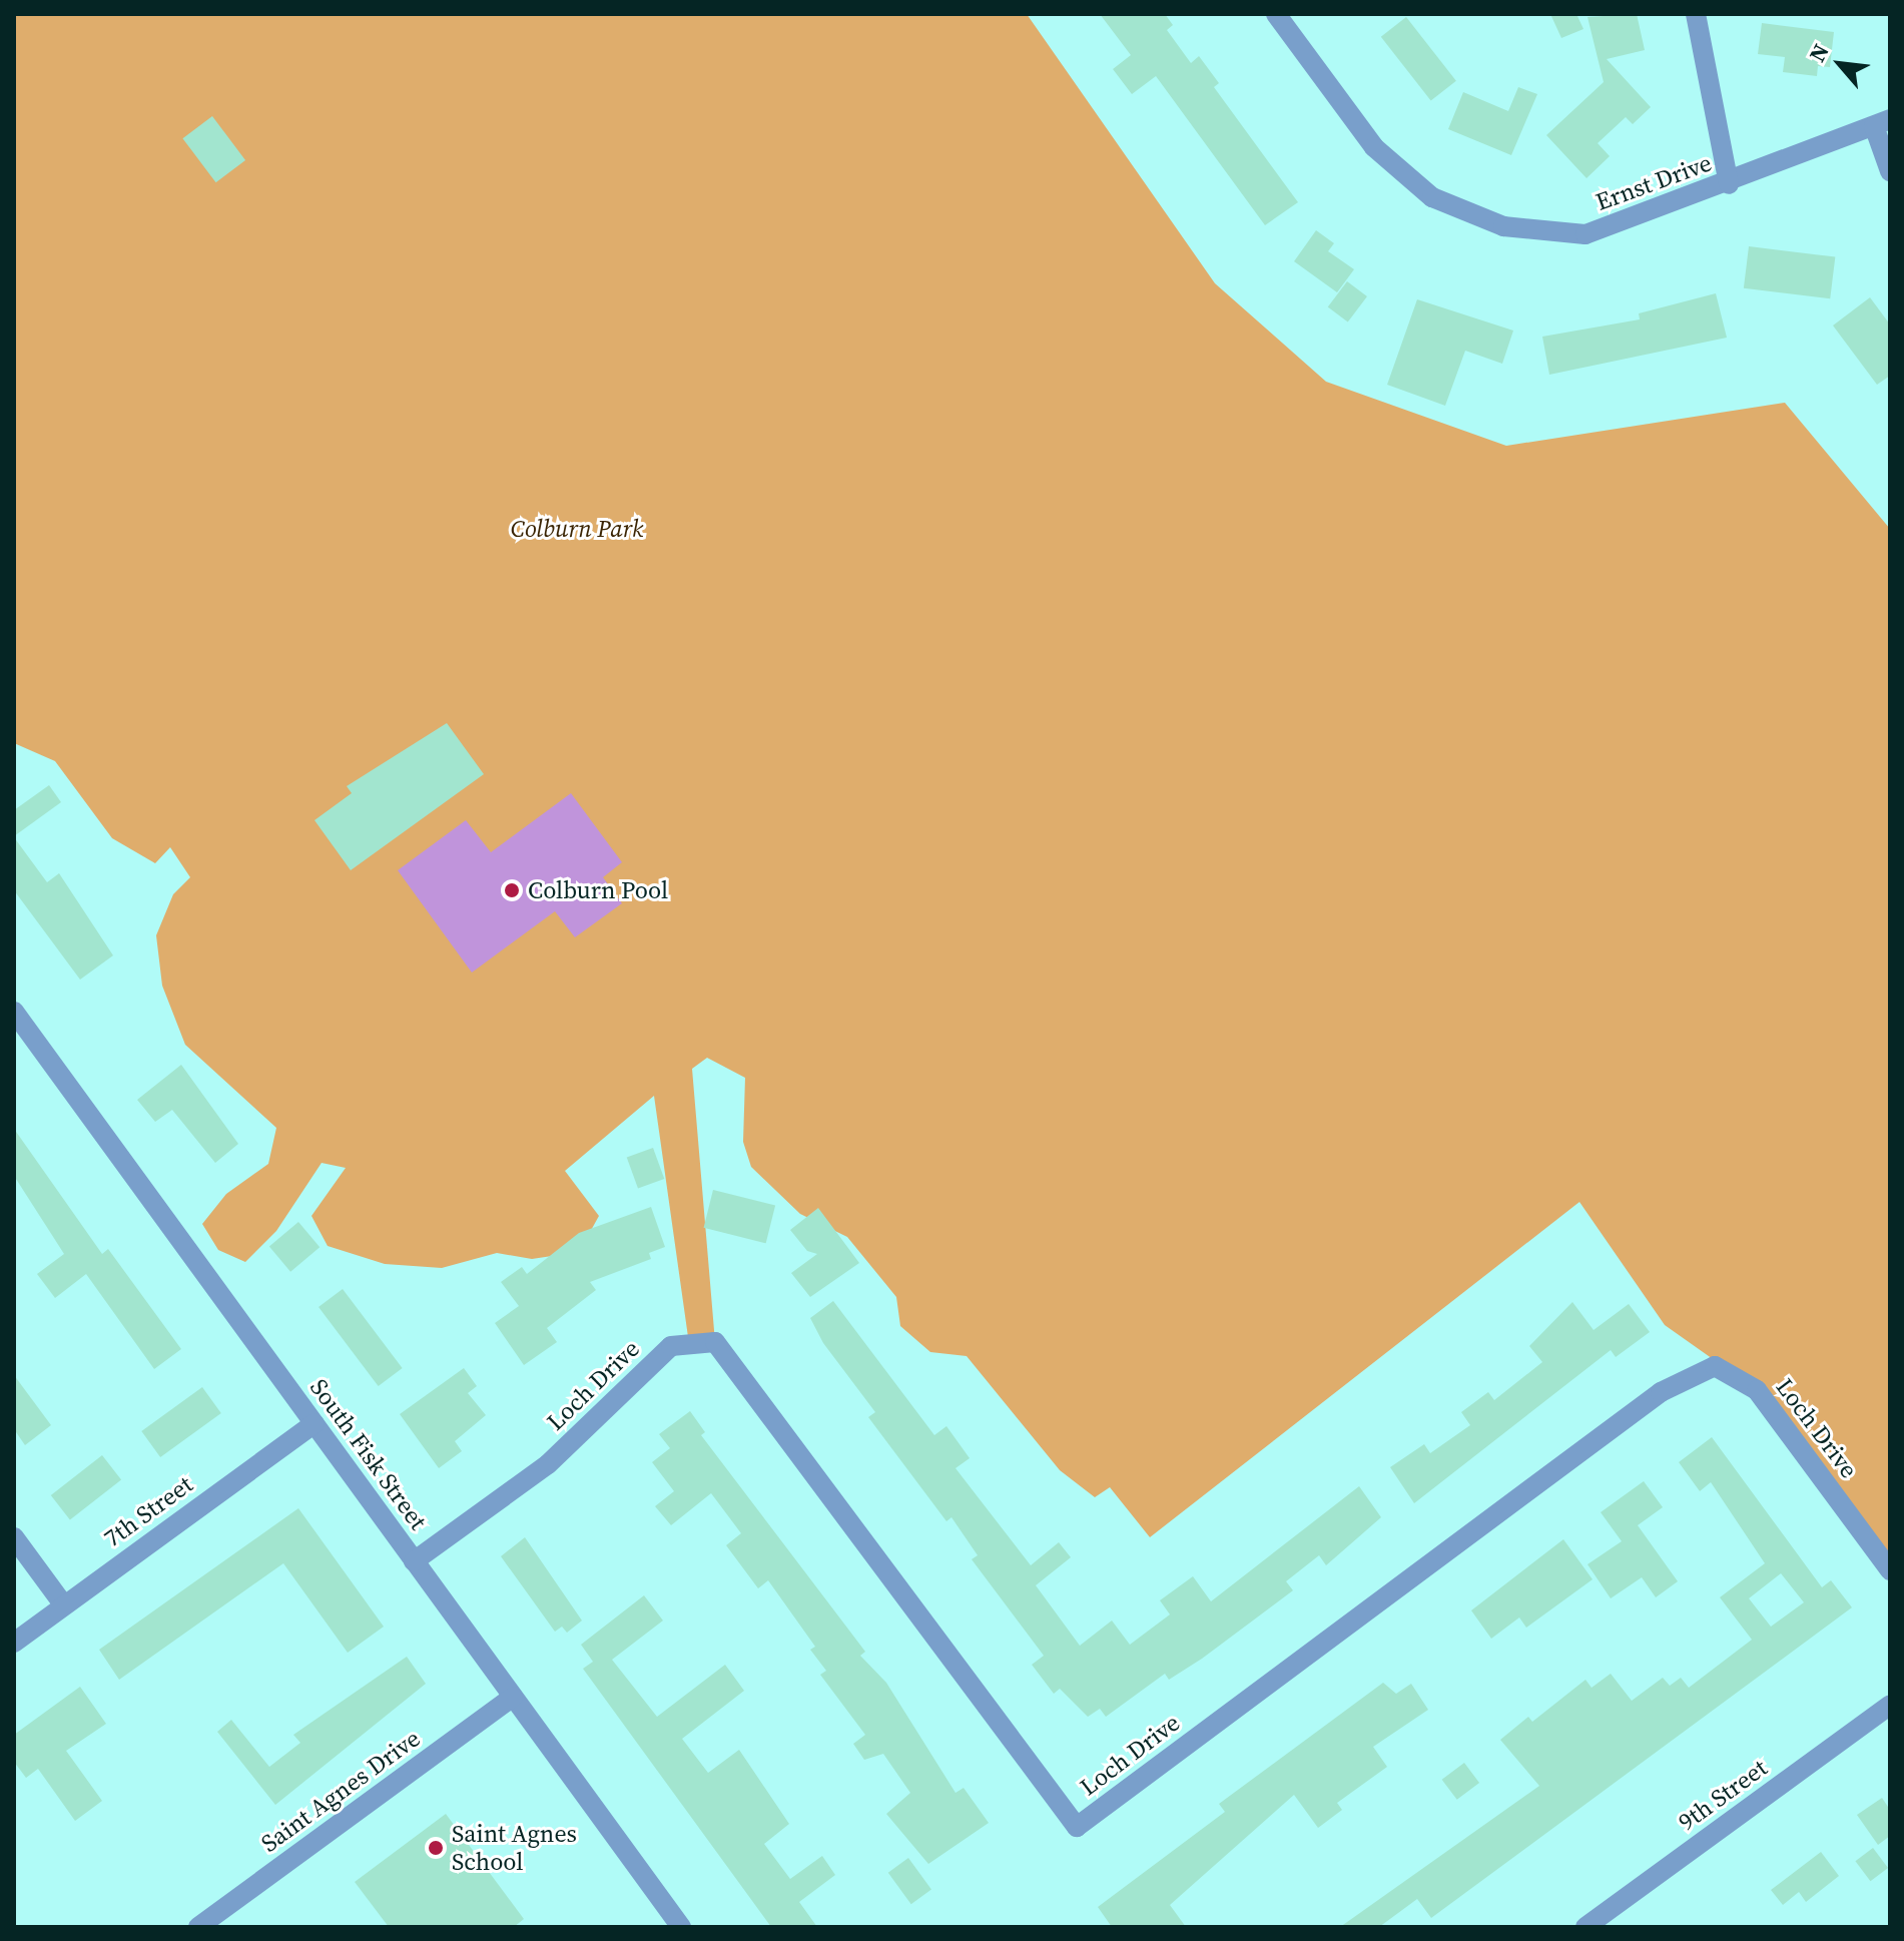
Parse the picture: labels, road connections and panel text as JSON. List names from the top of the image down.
{
  "streets": {
    "street": [
      "Ernst Drive",
      "Loch Drive",
      "South Fisk Street",
      "7th Street",
      "Saint Agnes Drive",
      "9th Street"
    ]
  },
  "crossings": [
    ["Loch Drive", "South Fisk Street"],
    ["South Fisk Street", "7th Street"],
    ["South Fisk Street", "Saint Agnes Drive"]
  ],
  "parks": ["Colburn Park"],
  "places": ["Colburn Pool", "Saint Agnes School"],
  "north": "top left"
}
